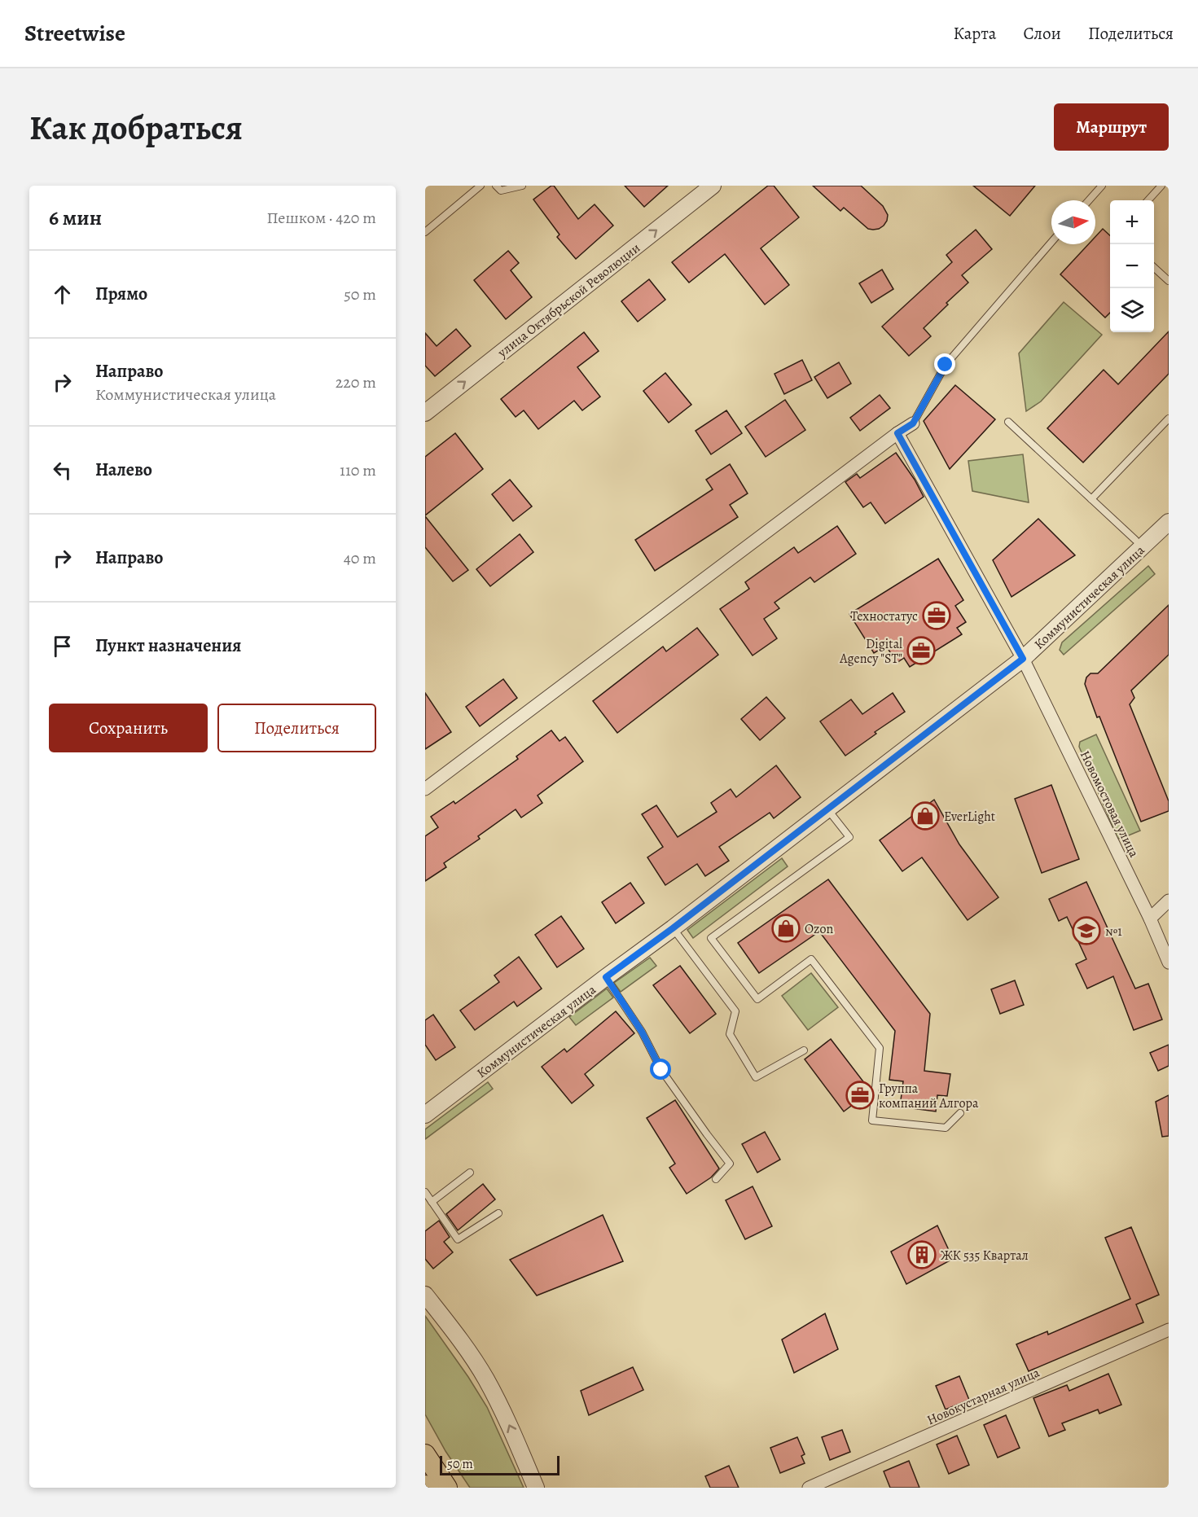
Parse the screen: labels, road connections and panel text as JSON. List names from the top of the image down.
{
  "streets": {
    "street": [
      "улица Октябрьской Революции",
      "Коммунистическая улица",
      "Новомостовая улица",
      "Новокустарная улица"
    ]
  },
  "crossings": [
    ["Коммунистическая улица", "Новомостовая улица"]
  ],
  "one_way": ["улица Октябрьской Революции"],
  "places": {
    "office": ["Техностатус", "Digital Agency \"ST\"", "Группа компаний Алгора"],
    "shop": ["EverLight", "Ozon"],
    "school or university": ["№1"],
    "building": ["ЖК 535 Квартал"]
  },
  "scale_bar": "50 m",
  "north": "right",
  "page": {
    "header": "Streetwise",
    "nav": ["Карта", "Слои", "Поделиться"],
    "buttons": [
      "Маршрут",
      ["Сохранить", "Поделиться"]
    ],
    "title": "Как добраться",
    "heading": ["6 мин", "Пешком · 420 m"],
    "map_buttons": ["+", "−"],
    "list": [
      ["Прямо", "50 m"],
      ["Направо", "Коммунистическая улица", "220 m"],
      ["Налево", "110 m"],
      ["Направо", "40 m"],
      "Пункт назначения"
    ],
    "scale": "50 m"
  }
}
